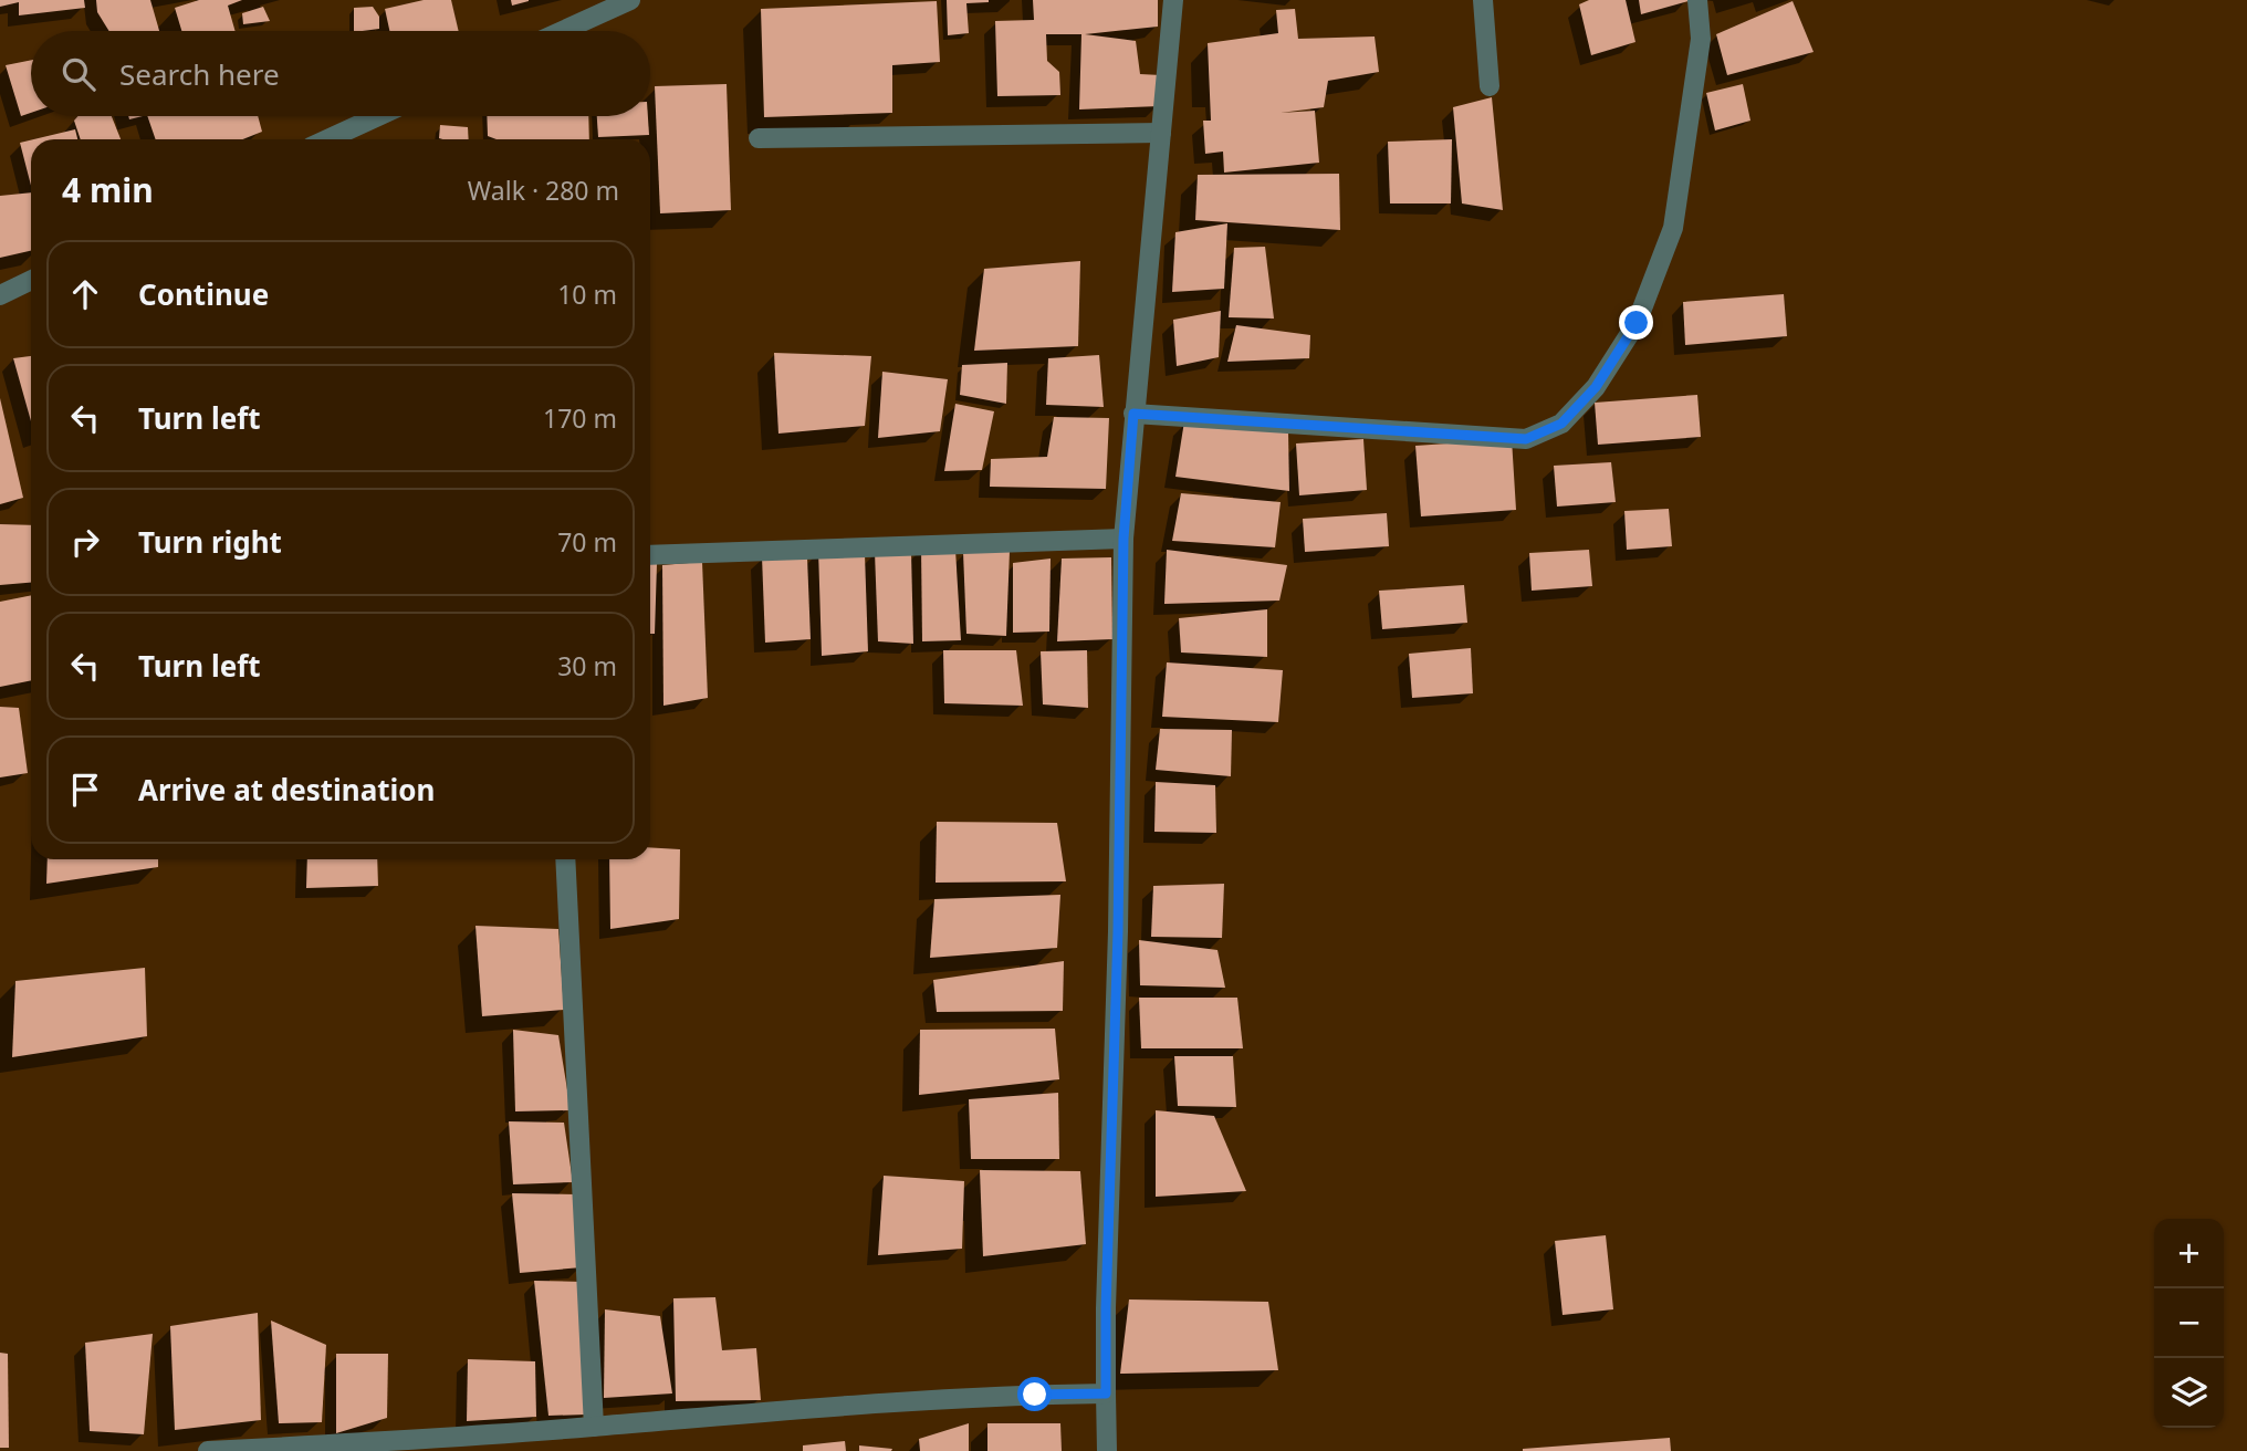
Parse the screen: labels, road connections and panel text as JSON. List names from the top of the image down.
{
  "page": {
    "search": "Search here",
    "heading": ["4 min", "Walk · 280 m"],
    "list": [
      ["Continue", "10 m"],
      ["Turn left", "170 m"],
      ["Turn right", "70 m"],
      ["Turn left", "30 m"],
      "Arrive at destination"
    ],
    "map_buttons": ["+", "−"]
  }
}
